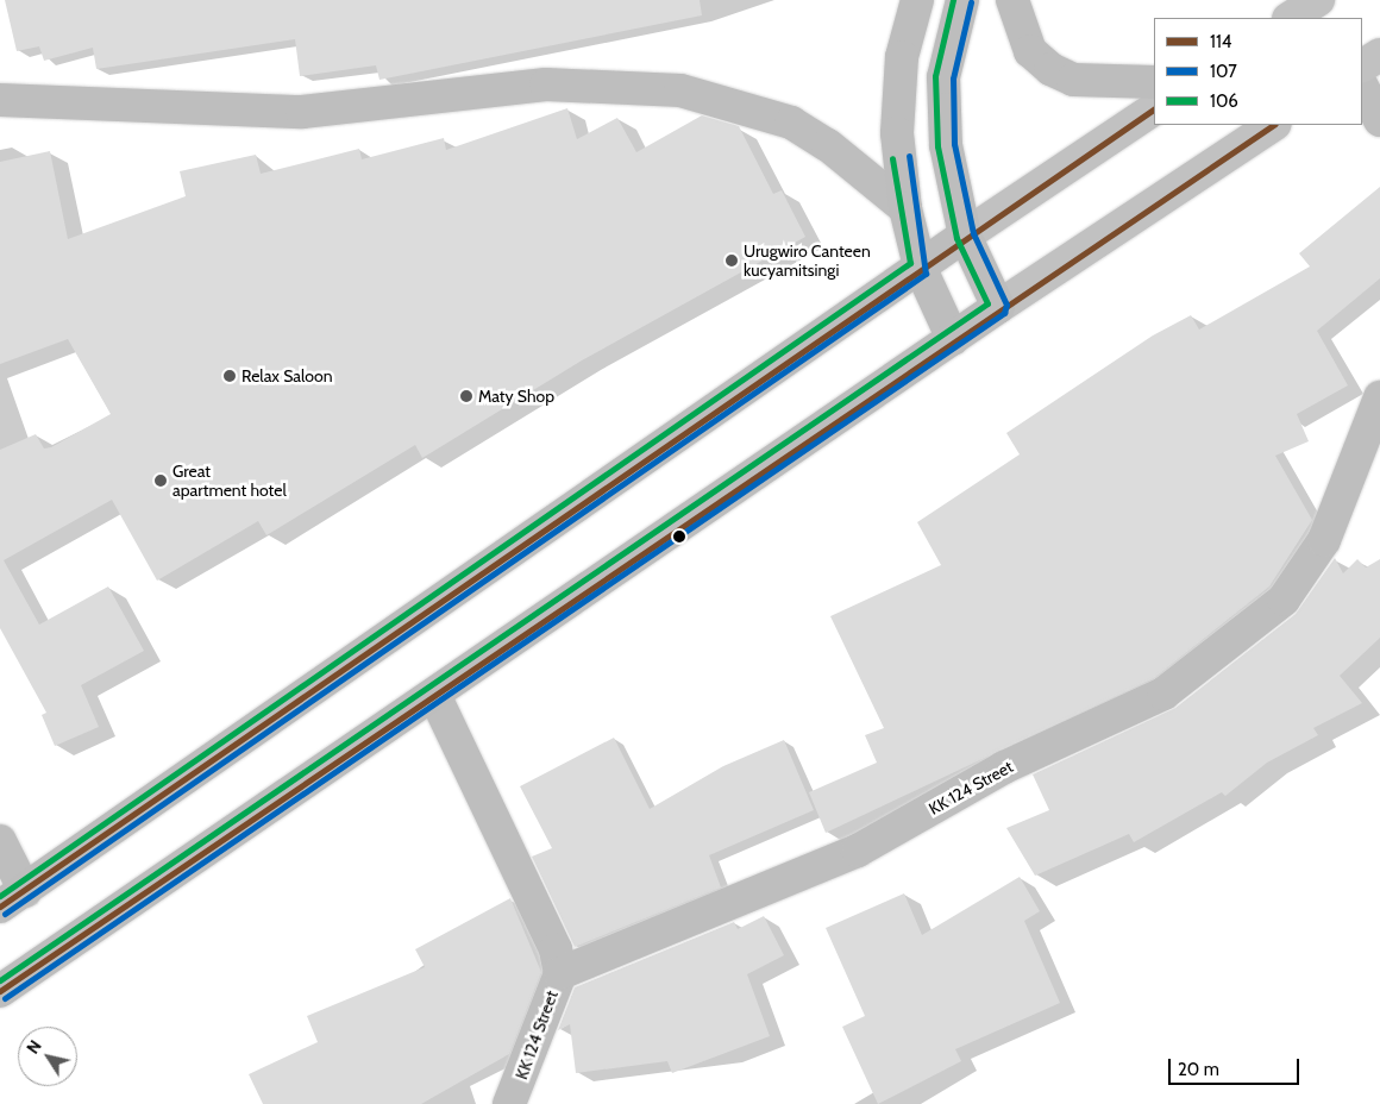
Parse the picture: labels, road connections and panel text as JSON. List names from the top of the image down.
{
  "streets": {
    "street": ["KK 124 Street"]
  },
  "places": [
    "Urugwiro Canteen kucyamitsingi",
    "Relax Saloon",
    "Maty Shop",
    "Great apartment hotel"
  ],
  "lines": ["transit line 106", "transit line 107", "transit line 114"],
  "legend": ["114", "107", "106"],
  "scale_bar": "20 m",
  "north": "top left"
}
